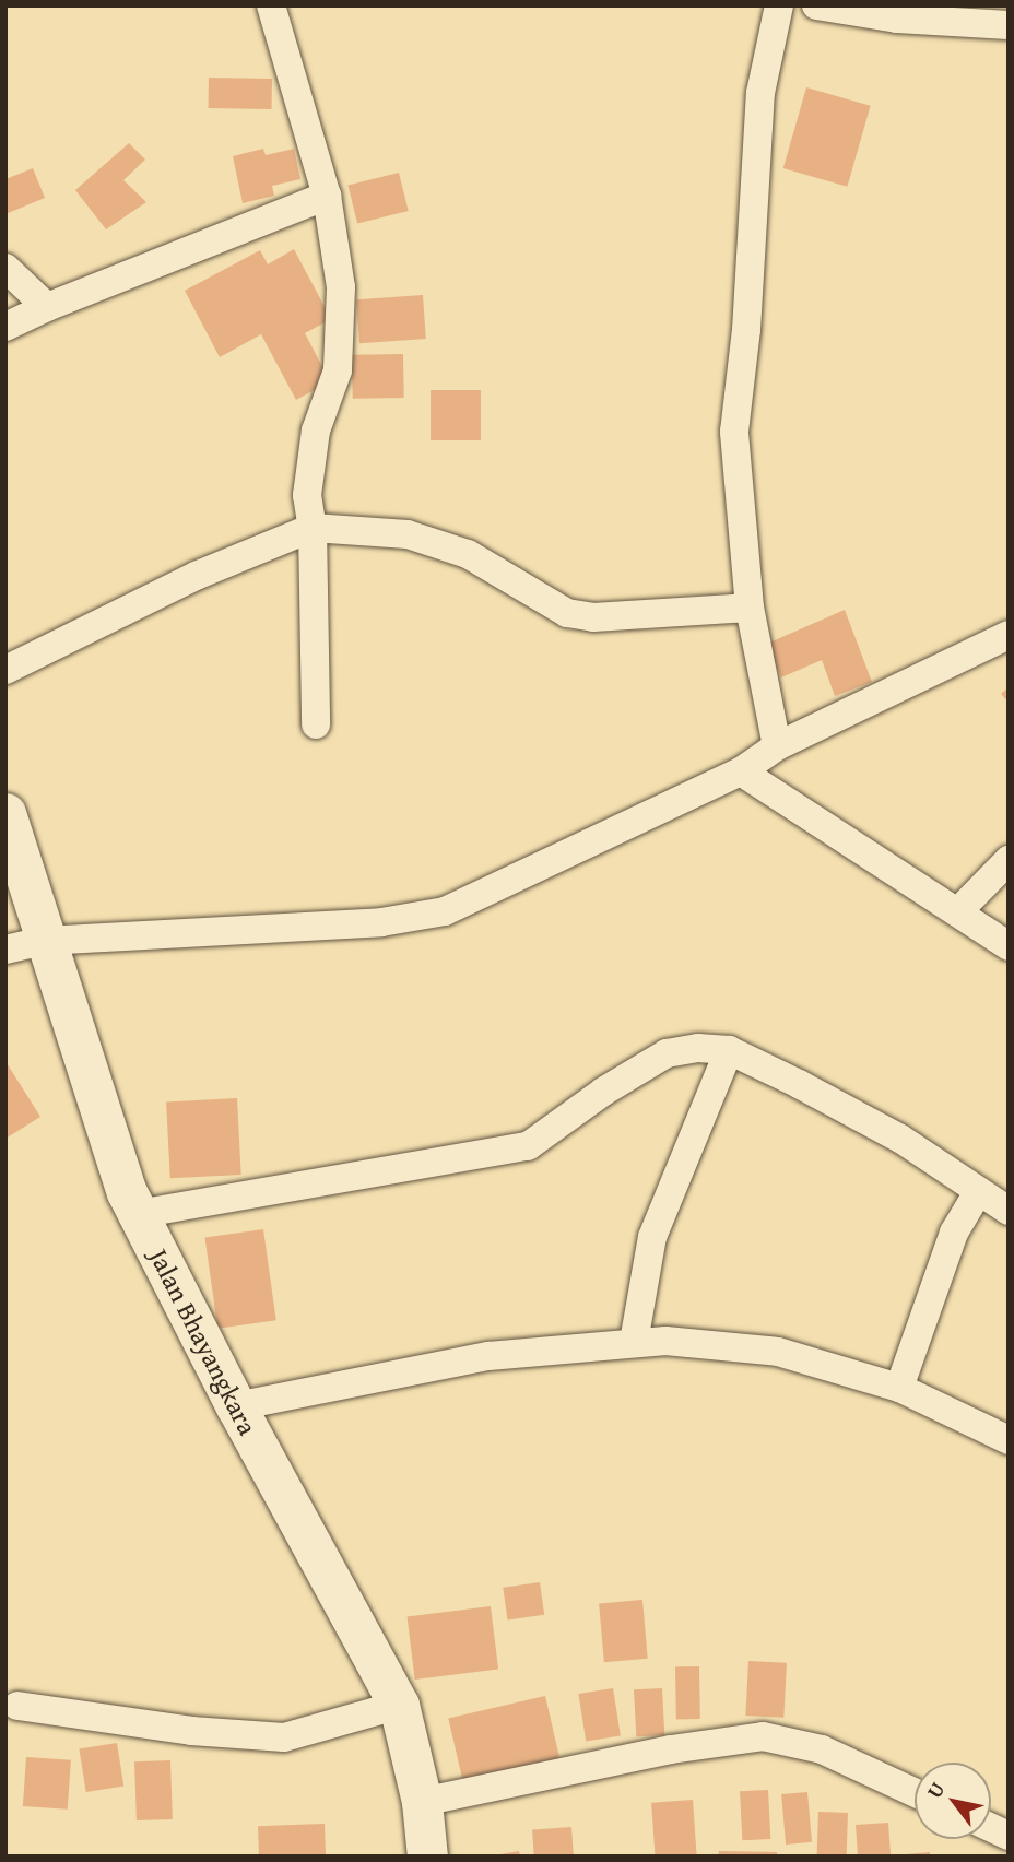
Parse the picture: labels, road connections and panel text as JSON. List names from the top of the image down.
{
  "streets": {
    "street": ["Jalan Bhayangkara"]
  },
  "north": "top left"
}
